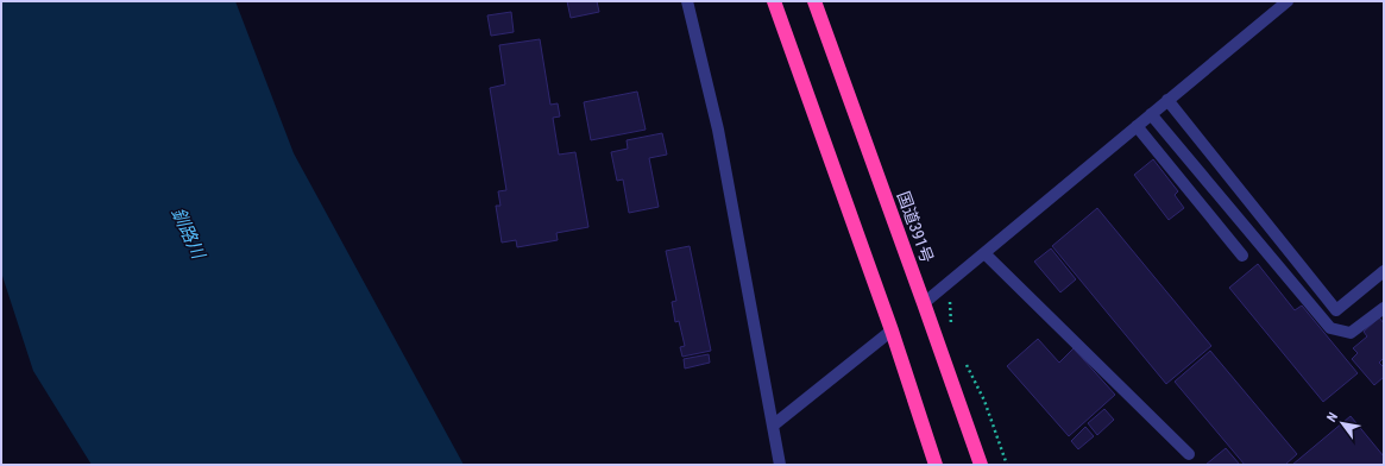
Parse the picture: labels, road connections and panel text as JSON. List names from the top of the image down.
{
  "streets": {
    "highway": ["国道391号"]
  },
  "water": ["釧路川"],
  "north": "top left"
}
